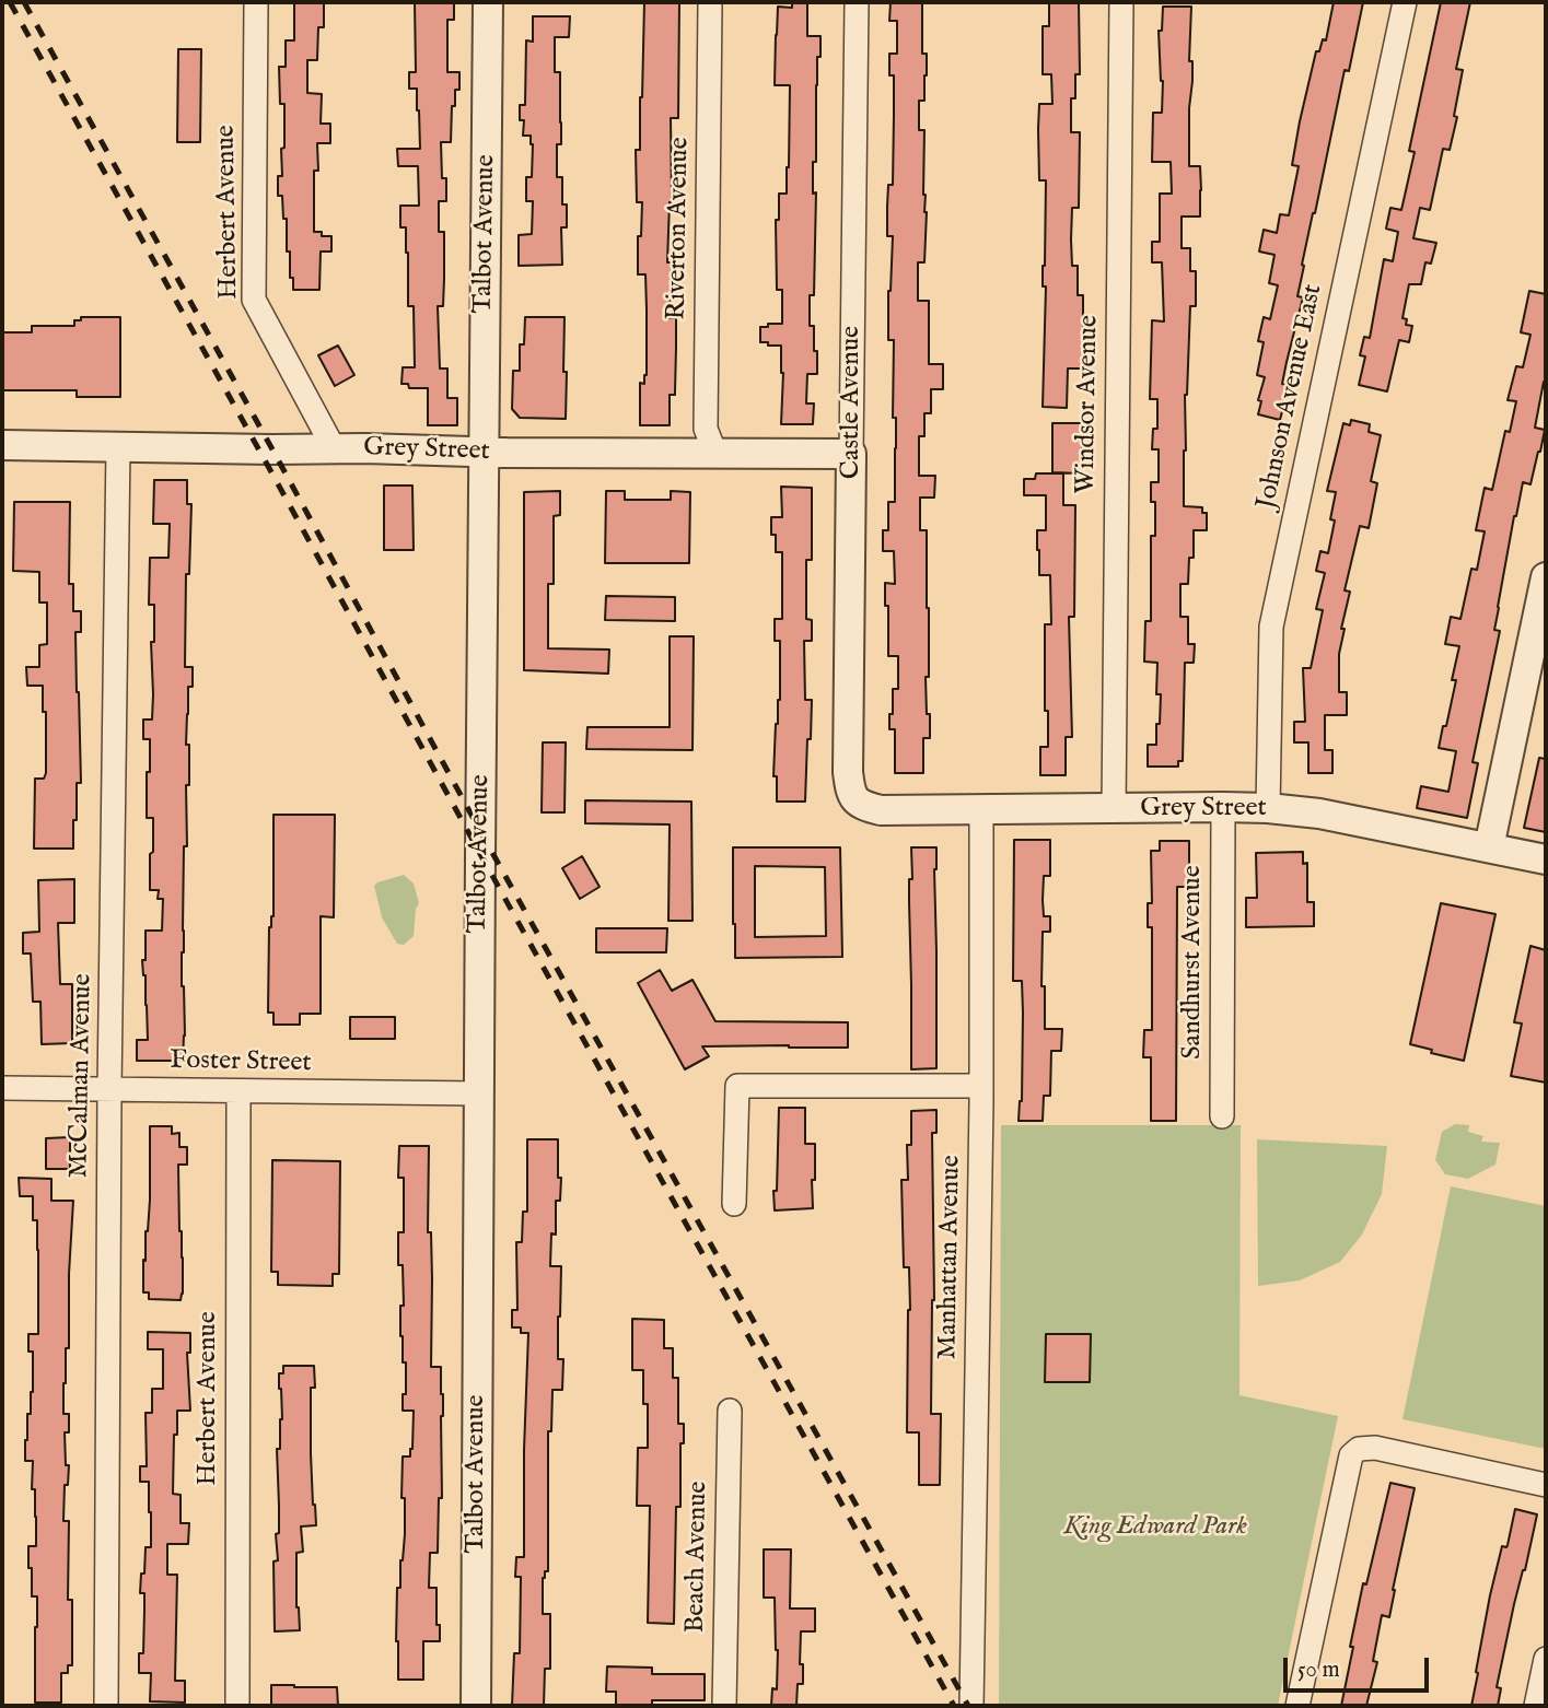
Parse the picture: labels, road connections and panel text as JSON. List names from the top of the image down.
{
  "streets": {
    "street": [
      "Herbert Avenue",
      "Riverton Avenue",
      "Talbot Avenue",
      "Johnson Avenue East",
      "Castle Avenue",
      "Windsor Avenue",
      "Grey Street",
      "Sandhurst Avenue",
      "Foster Street",
      "McCalman Avenue",
      "Manhattan Avenue",
      "Beach Avenue"
    ]
  },
  "crossings": [
    ["Herbert Avenue", "Grey Street"],
    ["Herbert Avenue", "Foster Street"],
    ["Riverton Avenue", "Grey Street"],
    ["Talbot Avenue", "Grey Street"],
    ["Talbot Avenue", "Foster Street"],
    ["Johnson Avenue East", "Grey Street"],
    ["Castle Avenue", "Grey Street"],
    ["Windsor Avenue", "Grey Street"],
    ["Grey Street", "Sandhurst Avenue"],
    ["Grey Street", "McCalman Avenue"],
    ["Grey Street", "Manhattan Avenue"],
    ["Foster Street", "McCalman Avenue"]
  ],
  "parks": ["King Edward Park"],
  "scale_bar": "50 m"
}
